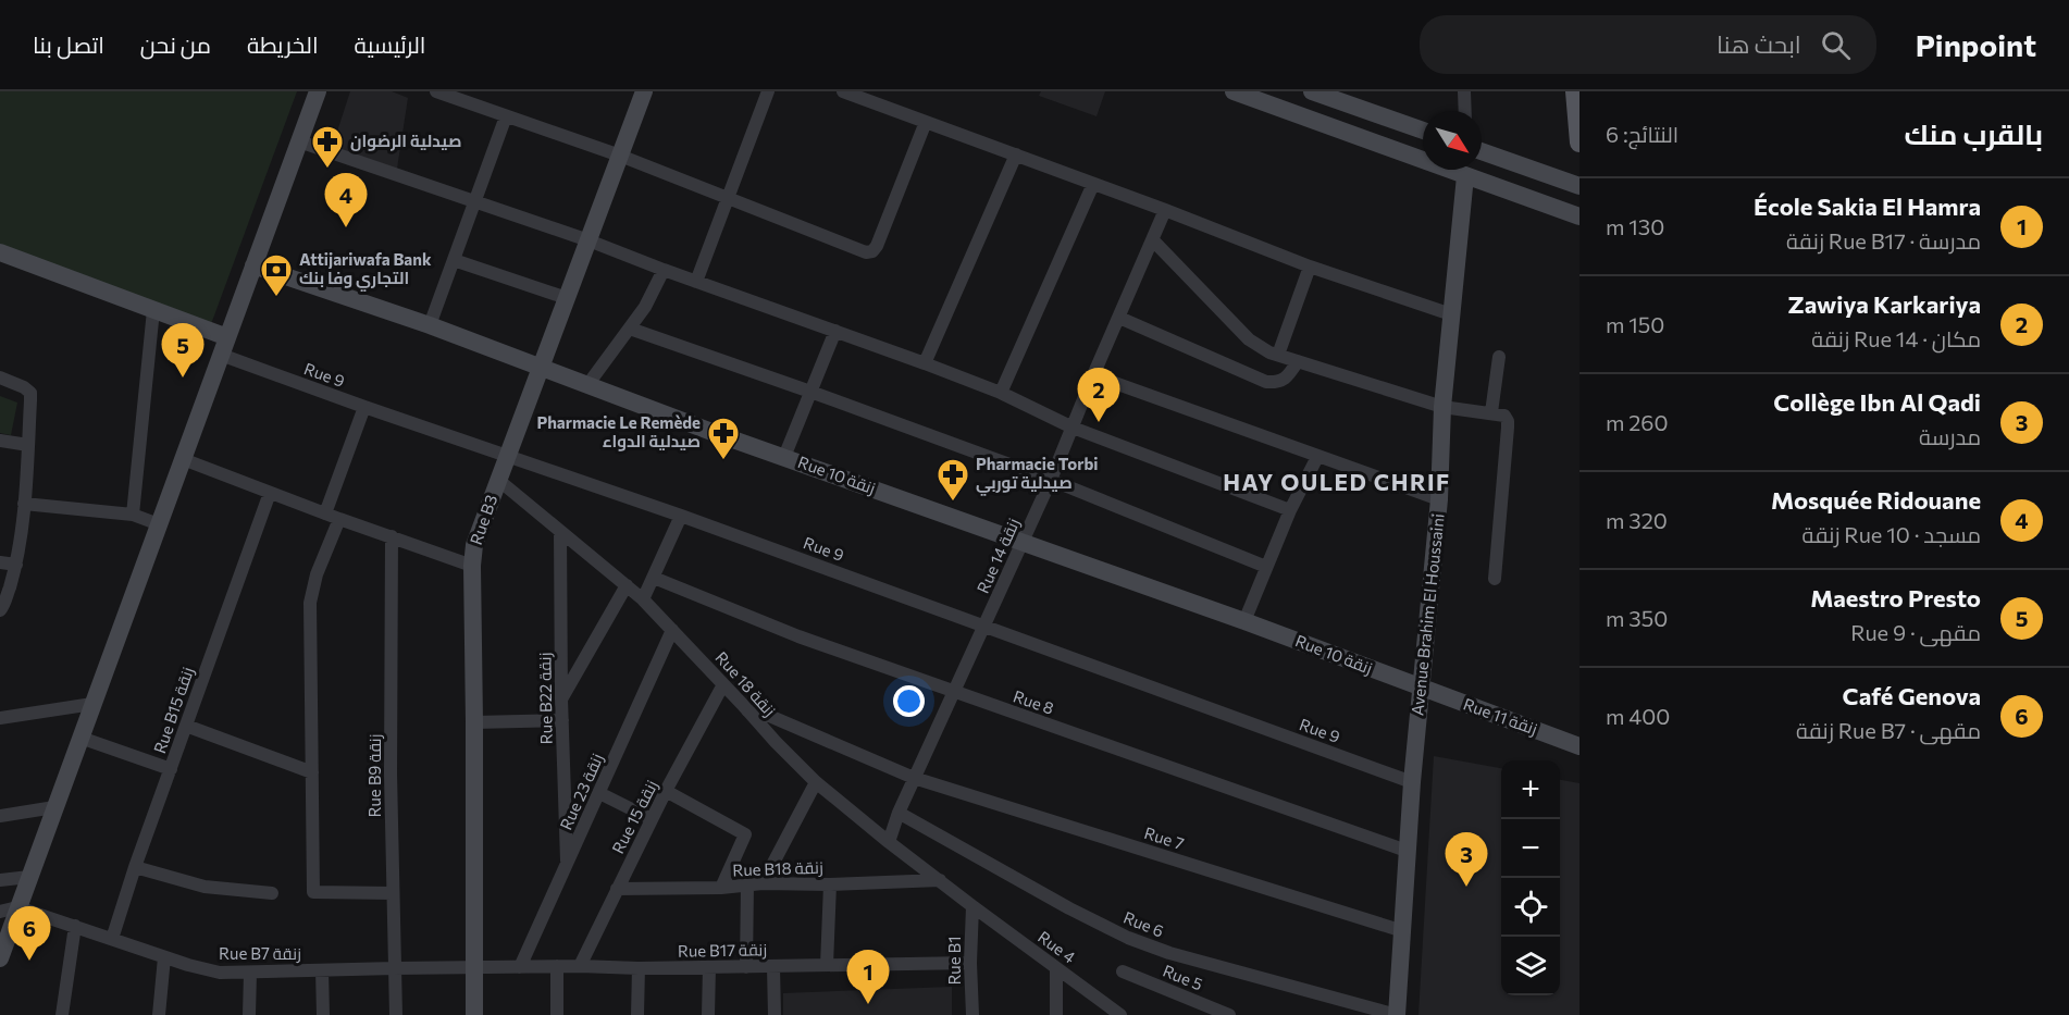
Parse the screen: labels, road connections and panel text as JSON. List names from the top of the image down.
{
  "streets": {
    "street": [
      "Rue 9",
      "Rue 10 زنقة",
      "Rue B3",
      "Rue 14 زنقة",
      "Avenue Brahim El Houssaini",
      "Rue 18 زنقة",
      "Rue B22 زنقة",
      "Rue 8",
      "Rue B15 زنقة",
      "Rue 11 زنقة",
      "Rue B9 زنقة",
      "Rue 23 زنقة",
      "Rue 15 زنقة",
      "Rue 7",
      "Rue B18 زنقة",
      "Rue 6",
      "Rue 4",
      "Rue B17 زنقة",
      "Rue B7 زنقة",
      "Rue B1",
      "Rue 5"
    ]
  },
  "crossings": [
    ["Rue 9", "Rue B3"],
    ["Rue 9", "Rue 14 زنقة"],
    ["Rue 9", "Avenue Brahim El Houssaini"],
    ["Rue 10 زنقة", "Rue B3"],
    ["Rue 10 زنقة", "Rue 14 زنقة"],
    ["Rue 10 زنقة", "Avenue Brahim El Houssaini"],
    ["Rue 10 زنقة", "Rue 11 زنقة"],
    ["Rue B3", "Rue 18 زنقة"],
    ["Rue B3", "Rue B17 زنقة"],
    ["Rue B3", "Rue B7 زنقة"],
    ["Rue 14 زنقة", "Rue 18 زنقة"],
    ["Rue 14 زنقة", "Rue 8"],
    ["Rue 14 زنقة", "Rue 7"],
    ["Rue 14 زنقة", "Rue 6"],
    ["Avenue Brahim El Houssaini", "Rue 8"],
    ["Avenue Brahim El Houssaini", "Rue 11 زنقة"],
    ["Avenue Brahim El Houssaini", "Rue 7"],
    ["Avenue Brahim El Houssaini", "Rue 6"],
    ["Rue 18 زنقة", "Rue B22 زنقة"],
    ["Rue 18 زنقة", "Rue 23 زنقة"],
    ["Rue 18 زنقة", "Rue 15 زنقة"],
    ["Rue 18 زنقة", "Rue 7"],
    ["Rue 18 زنقة", "Rue B18 زنقة"],
    ["Rue 18 زنقة", "Rue 4"],
    ["Rue 18 زنقة", "Rue B1"],
    ["Rue B22 زنقة", "Rue 23 زنقة"],
    ["Rue B15 زنقة", "Rue B7 زنقة"],
    ["Rue B9 زنقة", "Rue B7 زنقة"],
    ["Rue 23 زنقة", "Rue B17 زنقة"],
    ["Rue 15 زنقة", "Rue B18 زنقة"],
    ["Rue 15 زنقة", "Rue B17 زنقة"],
    ["Rue 4", "Rue B1"],
    ["Rue B17 زنقة", "Rue B7 زنقة"],
    ["Rue B17 زنقة", "Rue B1"]
  ],
  "districts": ["HAY OULED CHRIF"],
  "places": {
    "pharmacy": ["صيدلية الرضوان", "Pharmacie Le Remède صيدلية الدواء", "Pharmacie Torbi صيدلية توربي"],
    "bank": ["Attijariwafa Bank التجاري وفا بنك"]
  },
  "north": "bottom right",
  "page": {
    "header": "Pinpoint",
    "search": "ابحث هنا",
    "nav": [
      "الرئيسية",
      "الخريطة",
      "من نحن",
      "اتصل بنا"
    ],
    "heading": ["بالقرب منك", "النتائج: 6"],
    "pins": [
      "4",
      "5",
      "2",
      "3",
      "6",
      "1"
    ],
    "list": [
      {
        "mark": "1",
        "name": "École Sakia El Hamra",
        "note": "مدرسة · Rue B17 زنقة",
        "value": "130 m"
      },
      {
        "mark": "2",
        "name": "Zawiya Karkariya",
        "note": "مكان · Rue 14 زنقة",
        "value": "150 m"
      },
      {
        "mark": "3",
        "name": "Collège Ibn Al Qadi",
        "note": "مدرسة",
        "value": "260 m"
      },
      {
        "mark": "4",
        "name": "Mosquée Ridouane",
        "note": "مسجد · Rue 10 زنقة",
        "value": "320 m"
      },
      {
        "mark": "5",
        "name": "Maestro Presto",
        "note": "مقهى · Rue 9",
        "value": "350 m"
      },
      {
        "mark": "6",
        "name": "Café Genova",
        "note": "مقهى · Rue B7 زنقة",
        "value": "400 m"
      }
    ],
    "map_buttons": ["+", "−"]
  }
}
